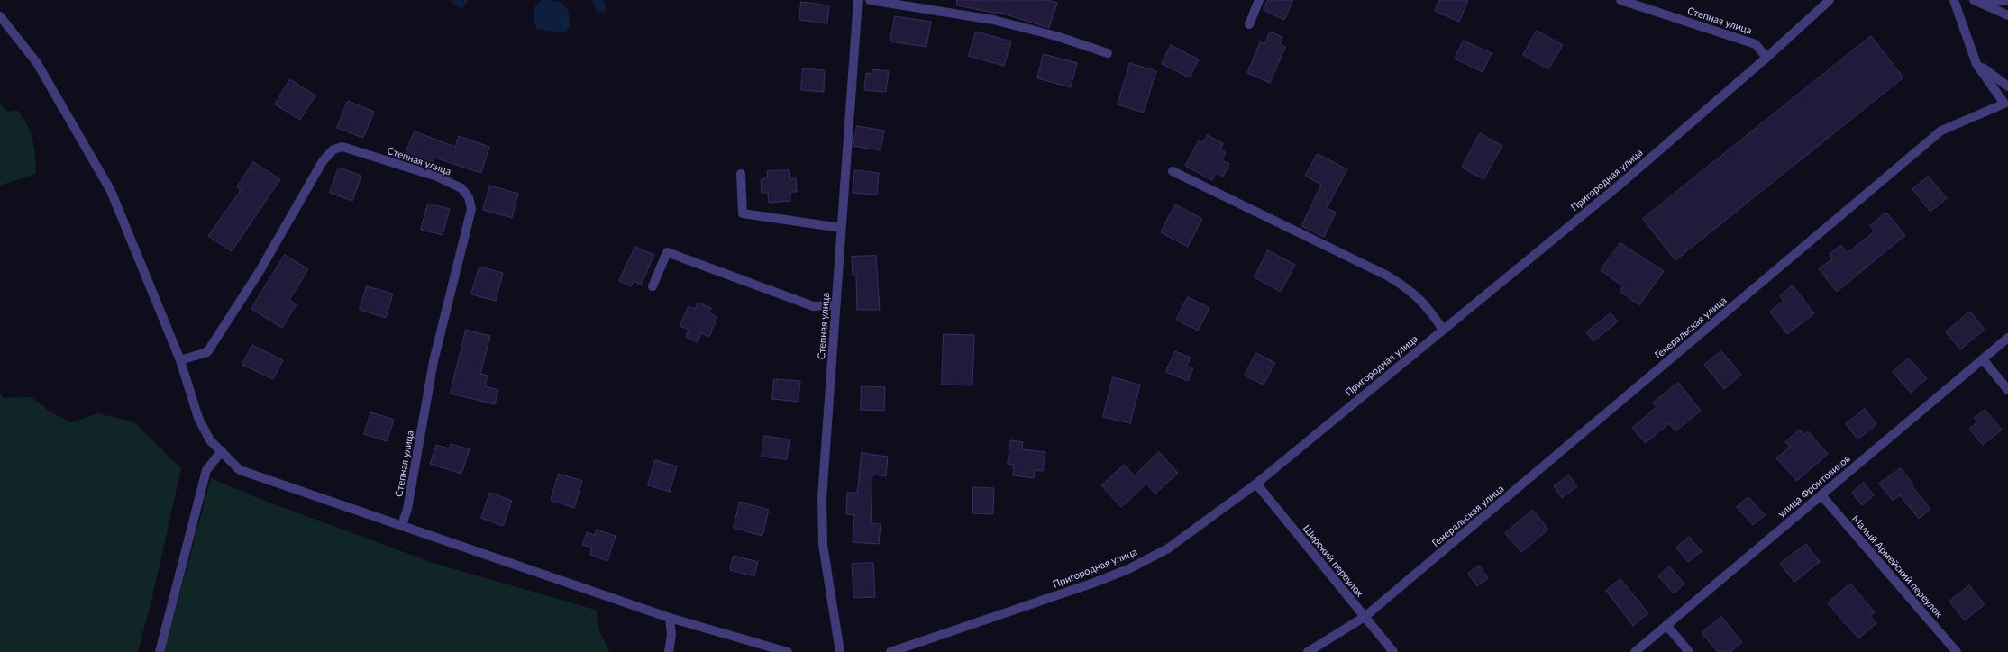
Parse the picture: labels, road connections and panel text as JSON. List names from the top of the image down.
{
  "streets": {
    "street": [
      "Степная улица",
      "Пригородная улица",
      "Генеральская улица",
      "улица Фронтовиков",
      "Широкий переулок",
      "Малый Армейский переулок"
    ]
  },
  "crossings": [
    ["Степная улица", "Пригородная улица"],
    ["Пригородная улица", "Широкий переулок"],
    ["Генеральская улица", "Широкий переулок"],
    ["улица Фронтовиков", "Малый Армейский переулок"]
  ]
}
